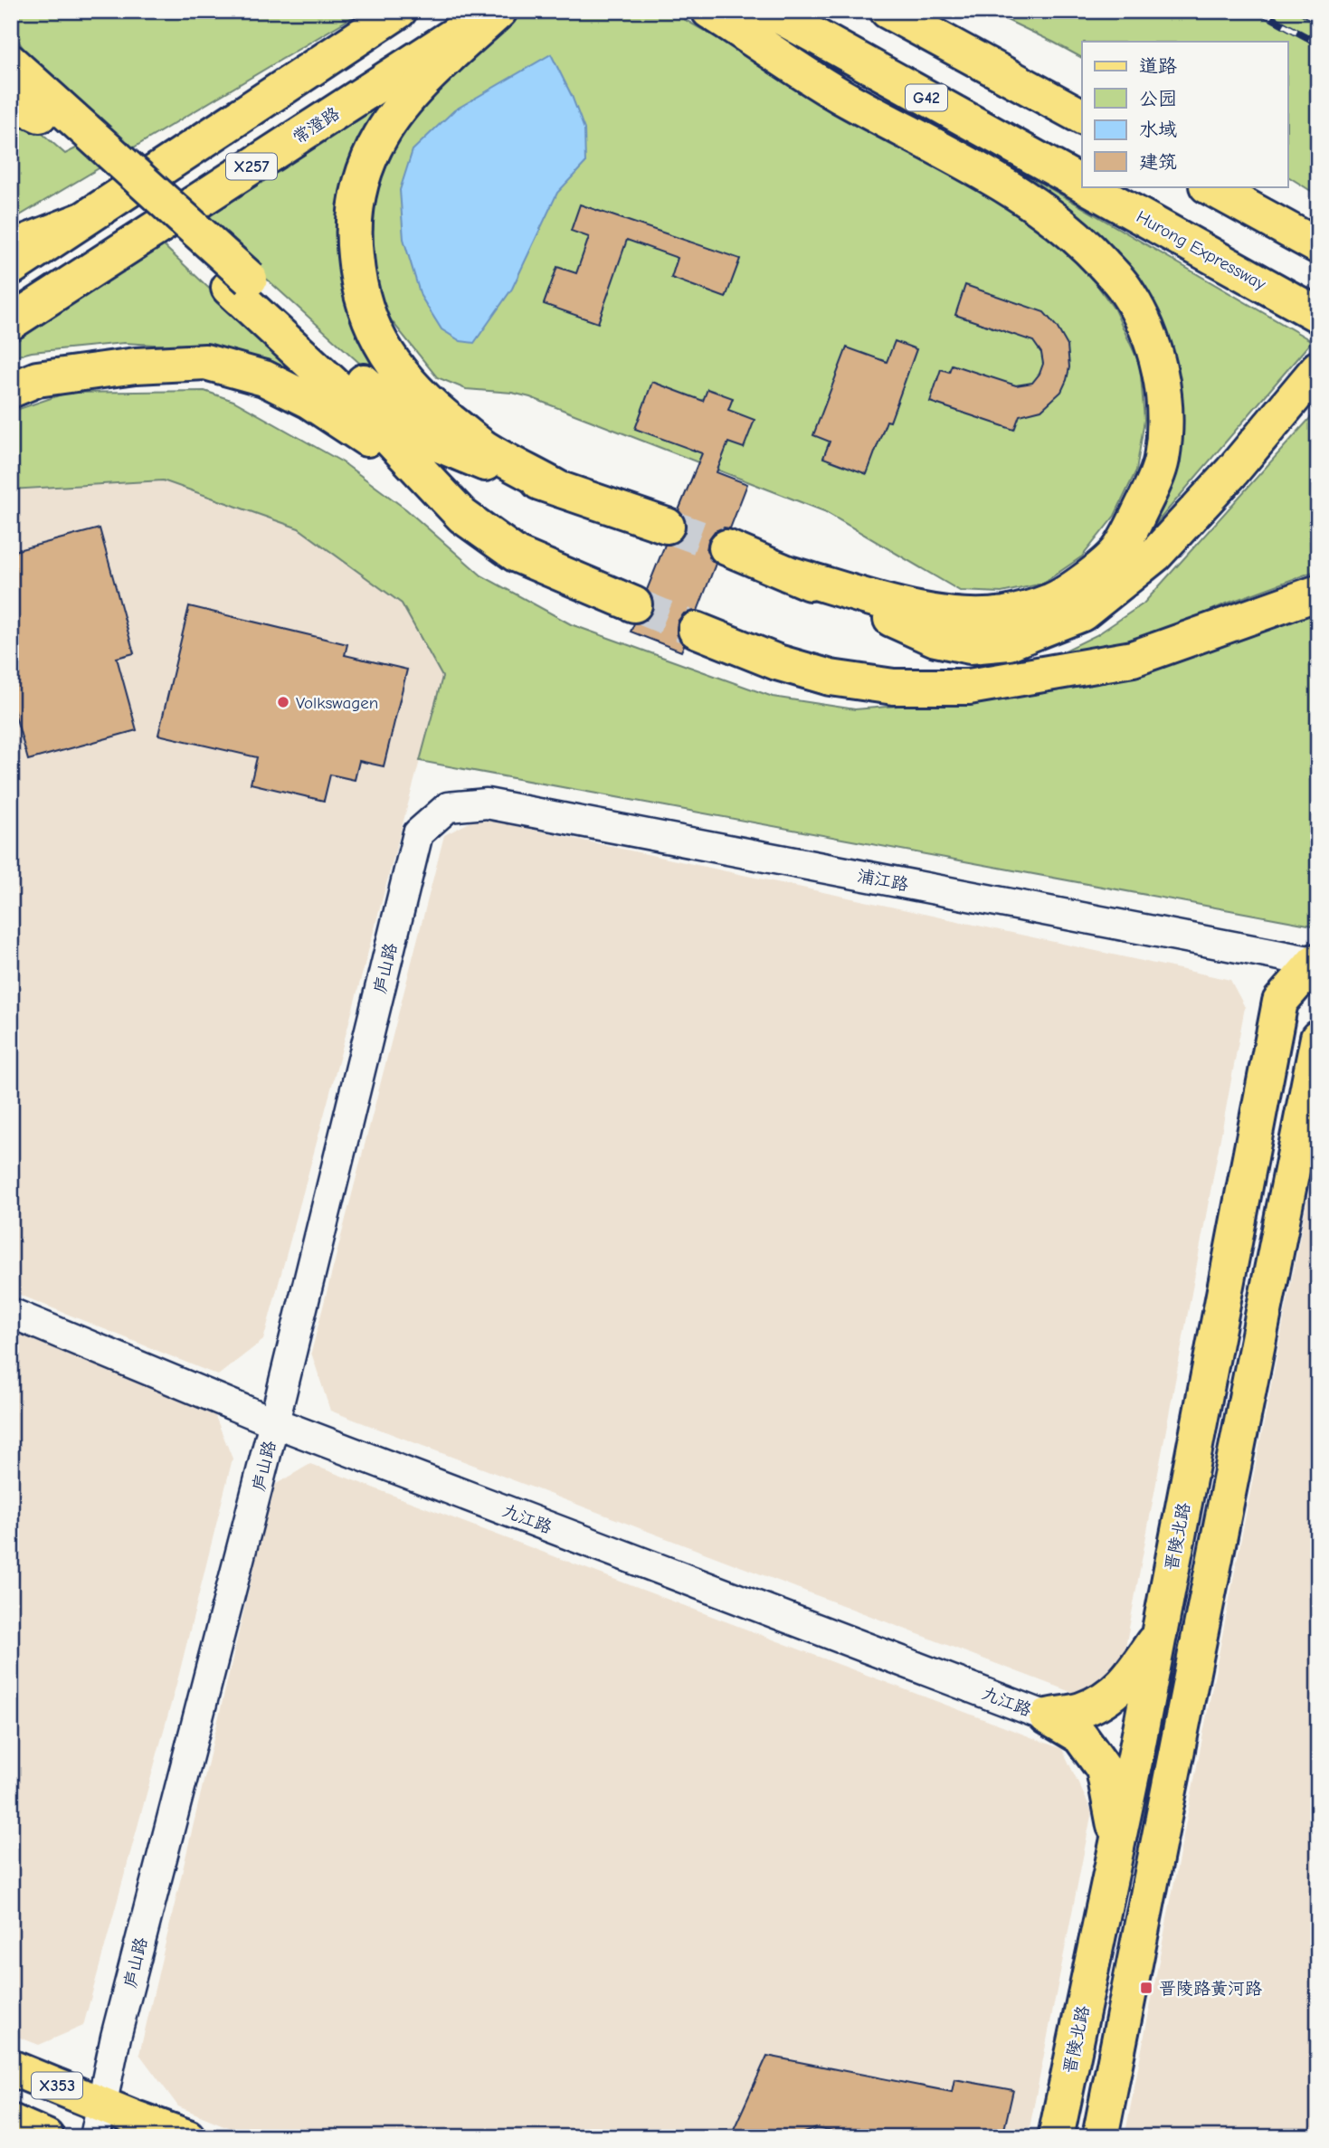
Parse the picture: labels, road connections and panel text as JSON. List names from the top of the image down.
{
  "streets": {
    "main road": [
      "G42",
      "常澄路",
      "X257",
      "Hurong Expressway",
      "晋陵北路",
      "X353"
    ],
    "street": ["浦江路", "庐山路", "九江路"]
  },
  "crossings": [
    ["浦江路", "庐山路"],
    ["浦江路", "晋陵北路"],
    ["庐山路", "九江路"],
    ["庐山路", "X353"]
  ],
  "places": {
    "other": ["Volkswagen"],
    "transit": ["晋陵路黄河路"]
  },
  "legend": [
    "道路",
    "公园",
    "水域",
    "建筑"
  ]
}
